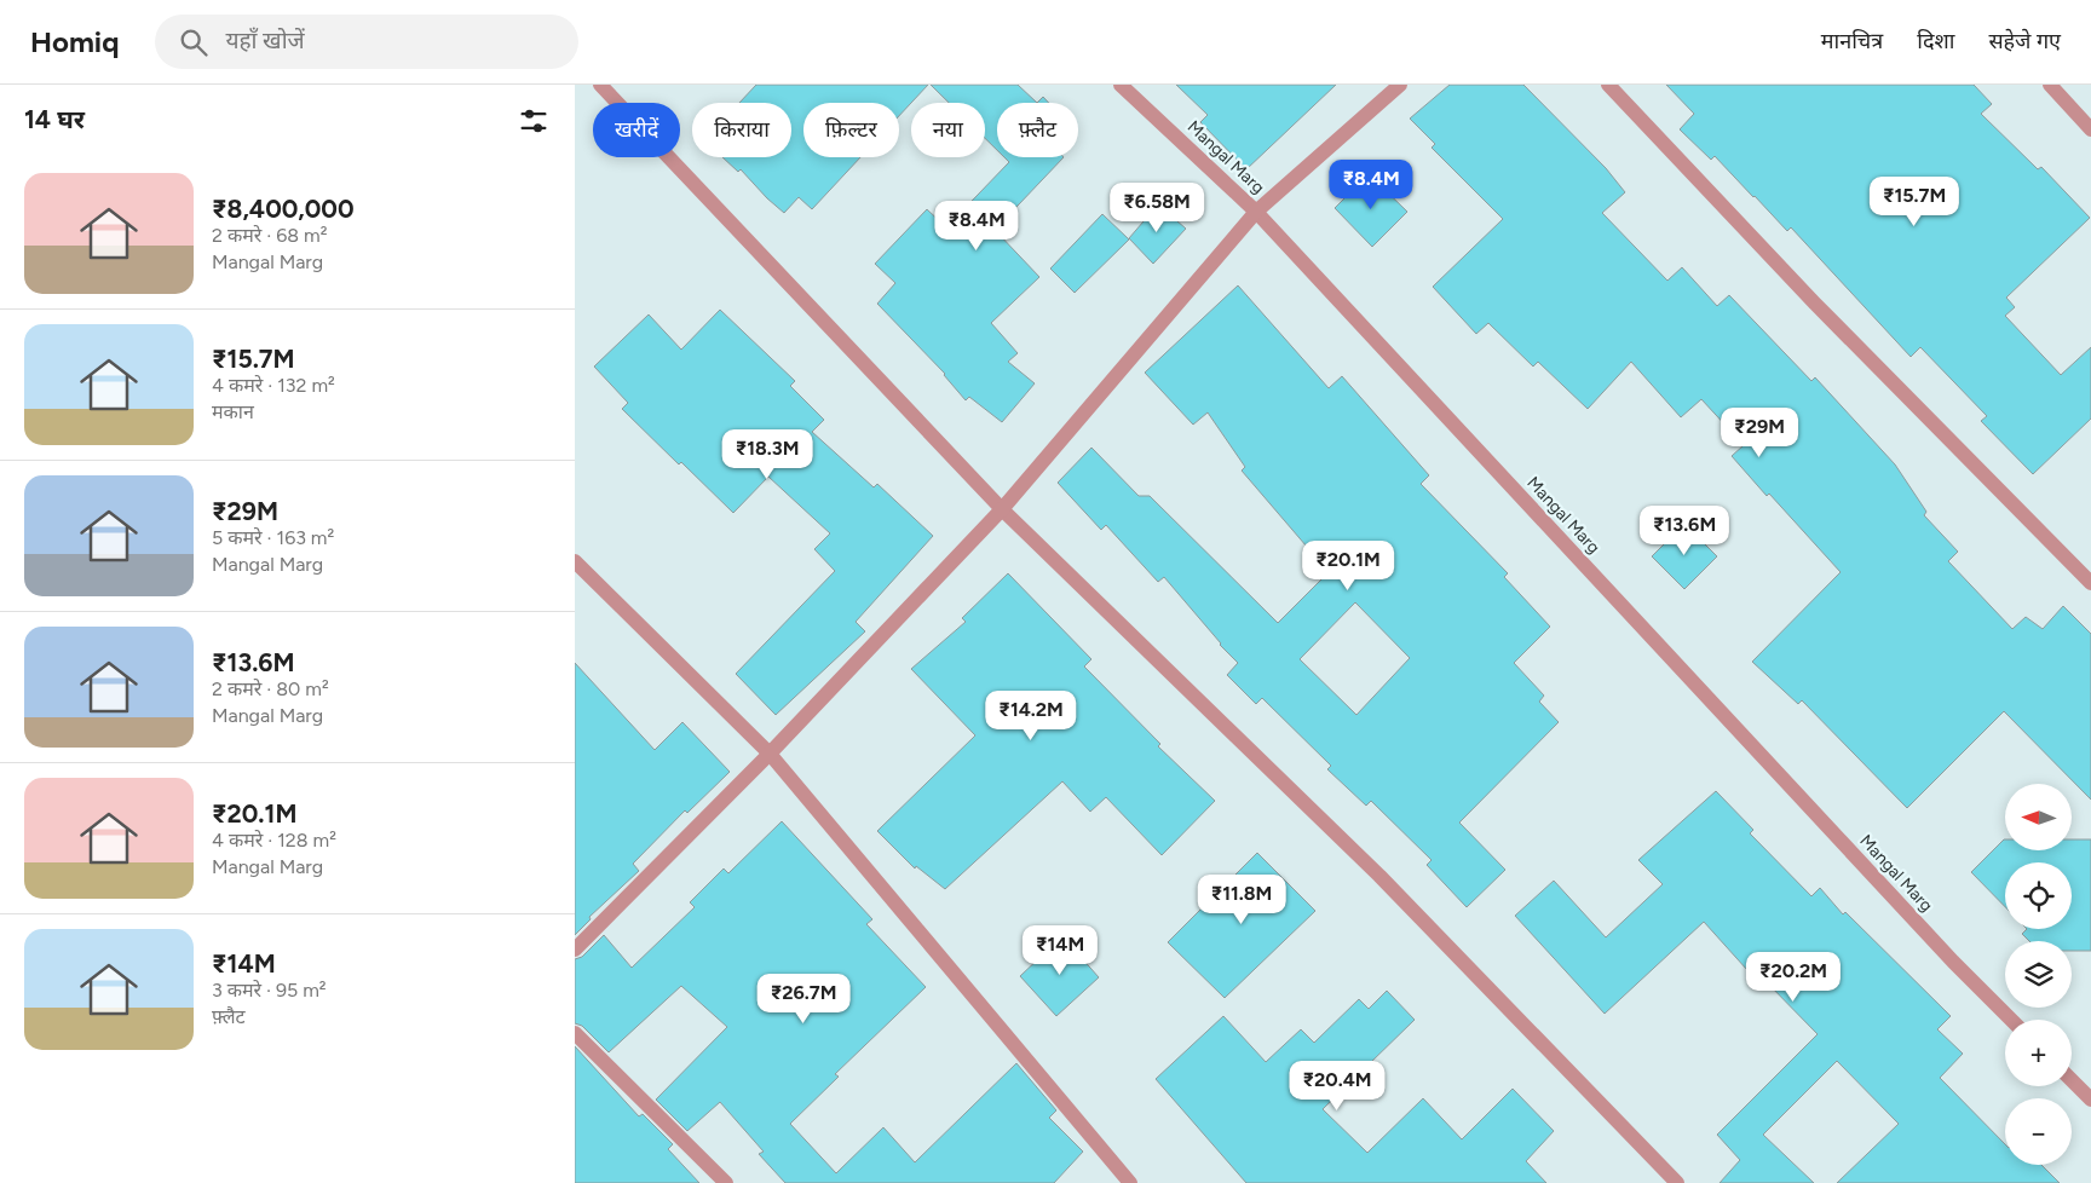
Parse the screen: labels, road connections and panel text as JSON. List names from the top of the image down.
{
  "streets": {
    "street": ["Mangal Marg"]
  },
  "north": "left",
  "page": {
    "header": "Homiq",
    "search": "यहाँ खोजें",
    "nav": ["मानचित्र", "दिशा", "सहेजे गए"],
    "heading": "14 घर",
    "chip": [
      "खरीदें",
      "किराया",
      "फ़िल्टर",
      "नया",
      "फ़्लैट"
    ],
    "list": [
      {
        "name": "₹8,400,000",
        "note": "2 कमरे · 68 m² · Mangal Marg"
      },
      {
        "name": "₹15.7M",
        "note": "4 कमरे · 132 m² · मकान"
      },
      {
        "name": "₹29M",
        "note": "5 कमरे · 163 m² · Mangal Marg"
      },
      {
        "name": "₹13.6M",
        "note": "2 कमरे · 80 m² · Mangal Marg"
      },
      {
        "name": "₹20.1M",
        "note": "4 कमरे · 128 m² · Mangal Marg"
      },
      {
        "name": "₹14M",
        "note": "3 कमरे · 95 m² · फ़्लैट"
      }
    ],
    "price": [
      "₹8.4M",
      "₹15.7M",
      "₹6.58M",
      "₹8.4M",
      "₹29M",
      "₹18.3M",
      "₹13.6M",
      "₹20.1M",
      "₹14.2M",
      "₹11.8M",
      "₹14M",
      "₹20.2M",
      "₹26.7M",
      "₹20.4M"
    ],
    "map_buttons": ["+", "−"]
  }
}
